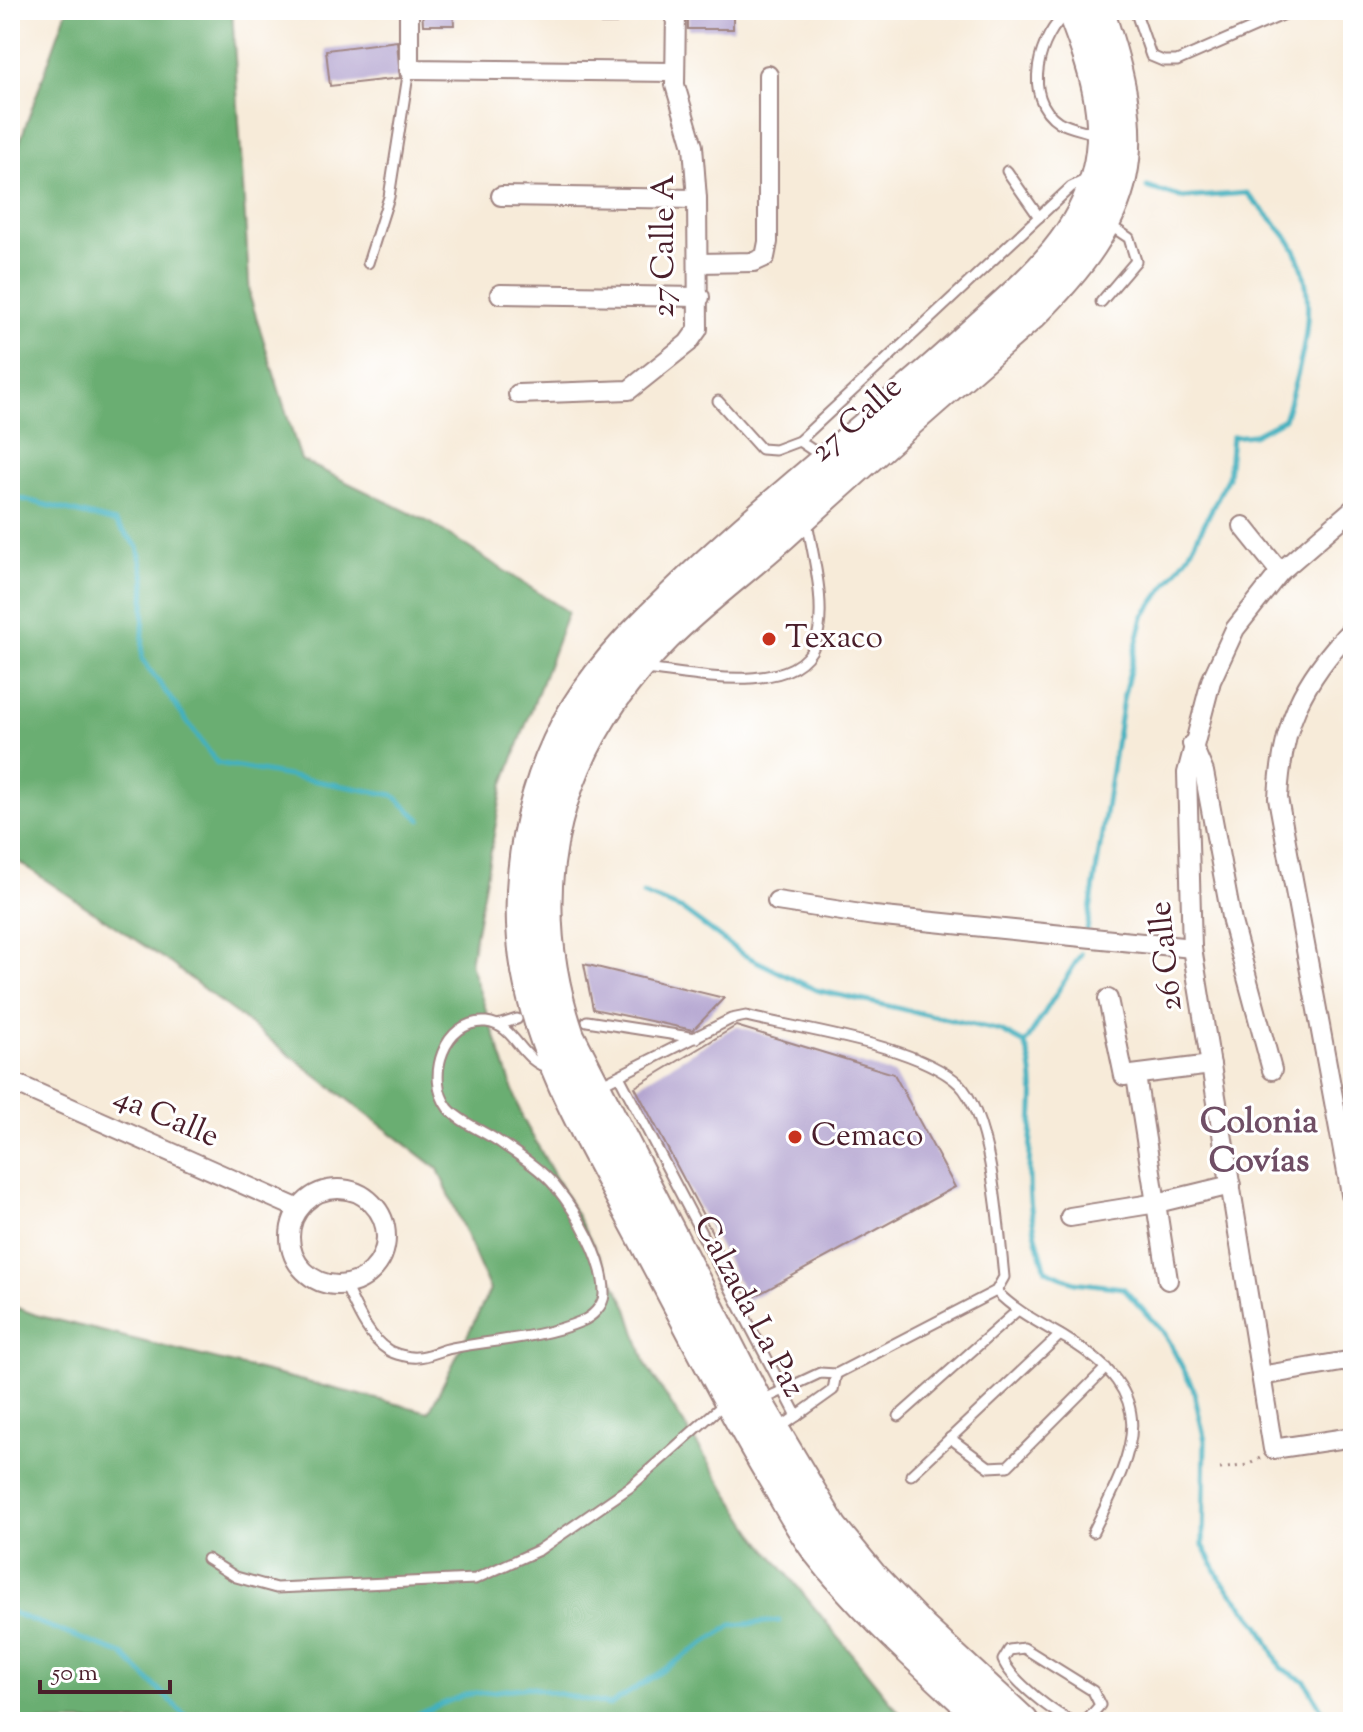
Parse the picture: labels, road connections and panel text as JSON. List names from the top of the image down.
{
  "streets": {
    "main road": ["27 Calle", "Calzada La Paz"],
    "street": ["27 Calle A", "26 Calle", "4a Calle"]
  },
  "crossings": [
    ["27 Calle", "Calzada La Paz"]
  ],
  "districts": ["Colonia Covías"],
  "places": ["Texaco", "Cemaco"],
  "scale_bar": "50 m"
}
